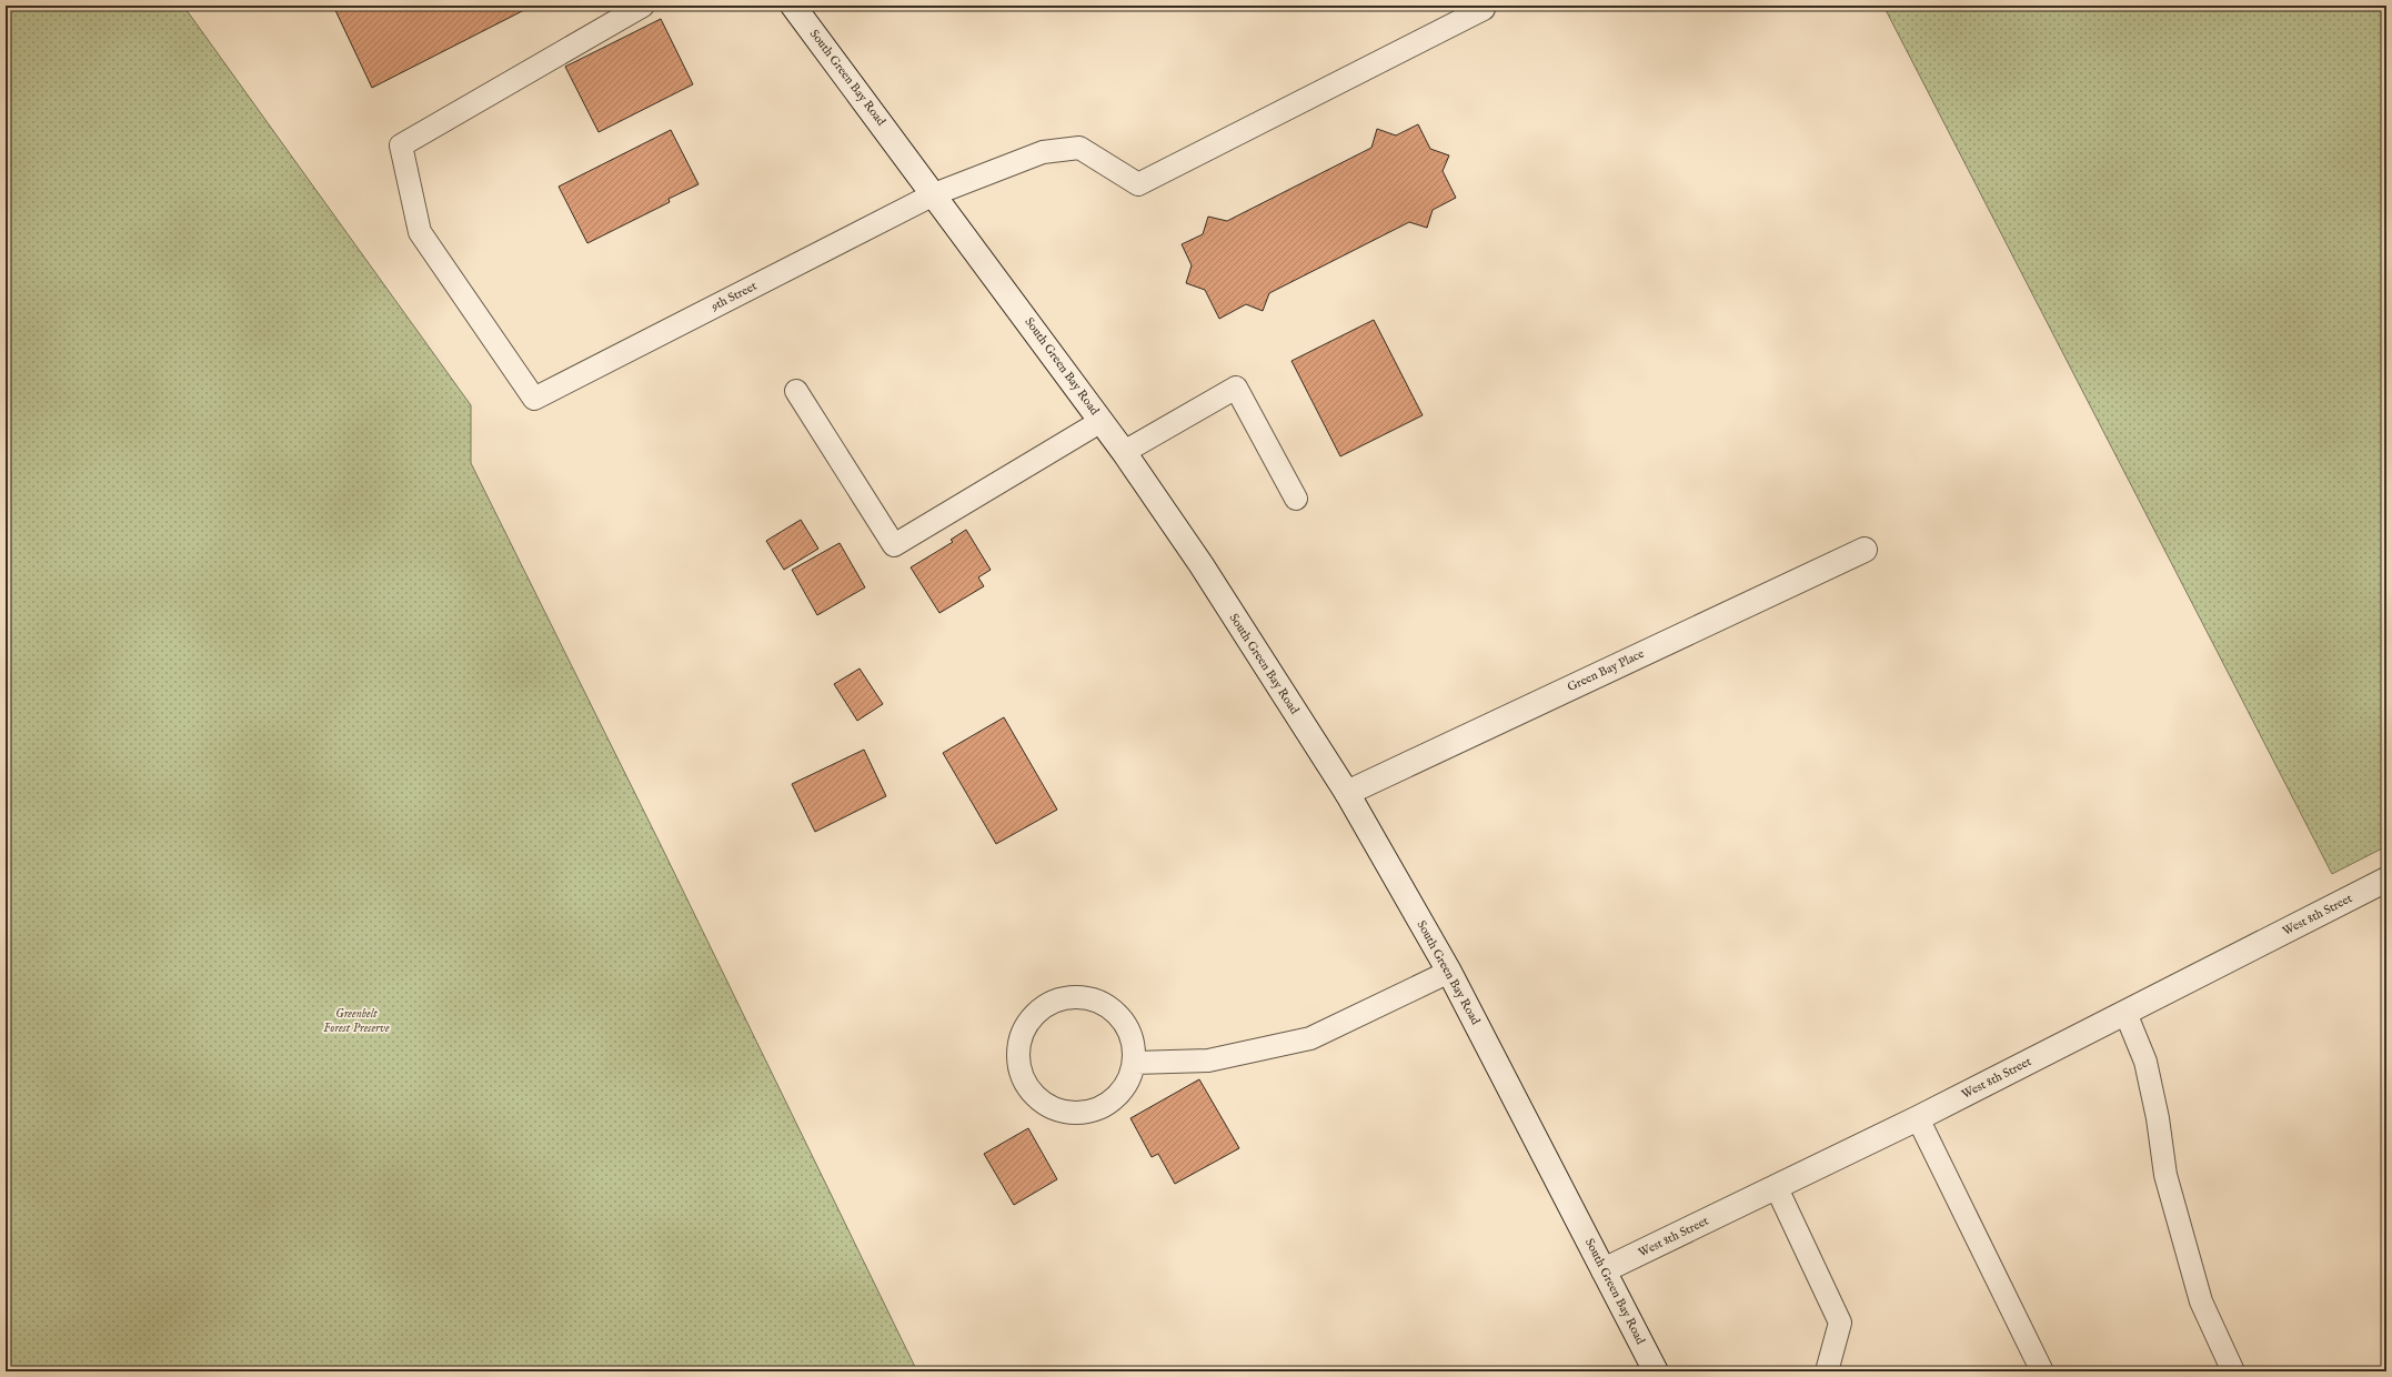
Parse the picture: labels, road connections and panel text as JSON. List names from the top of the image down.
{
  "streets": {
    "main road": ["South Green Bay Road", "Green Bay Place", "West 8th Street"],
    "lane": ["9th Street"]
  },
  "crossings": [
    ["South Green Bay Road", "9th Street"],
    ["South Green Bay Road", "Green Bay Place"],
    ["South Green Bay Road", "West 8th Street"]
  ],
  "parks": ["Greenbelt Forest Preserve"]
}
